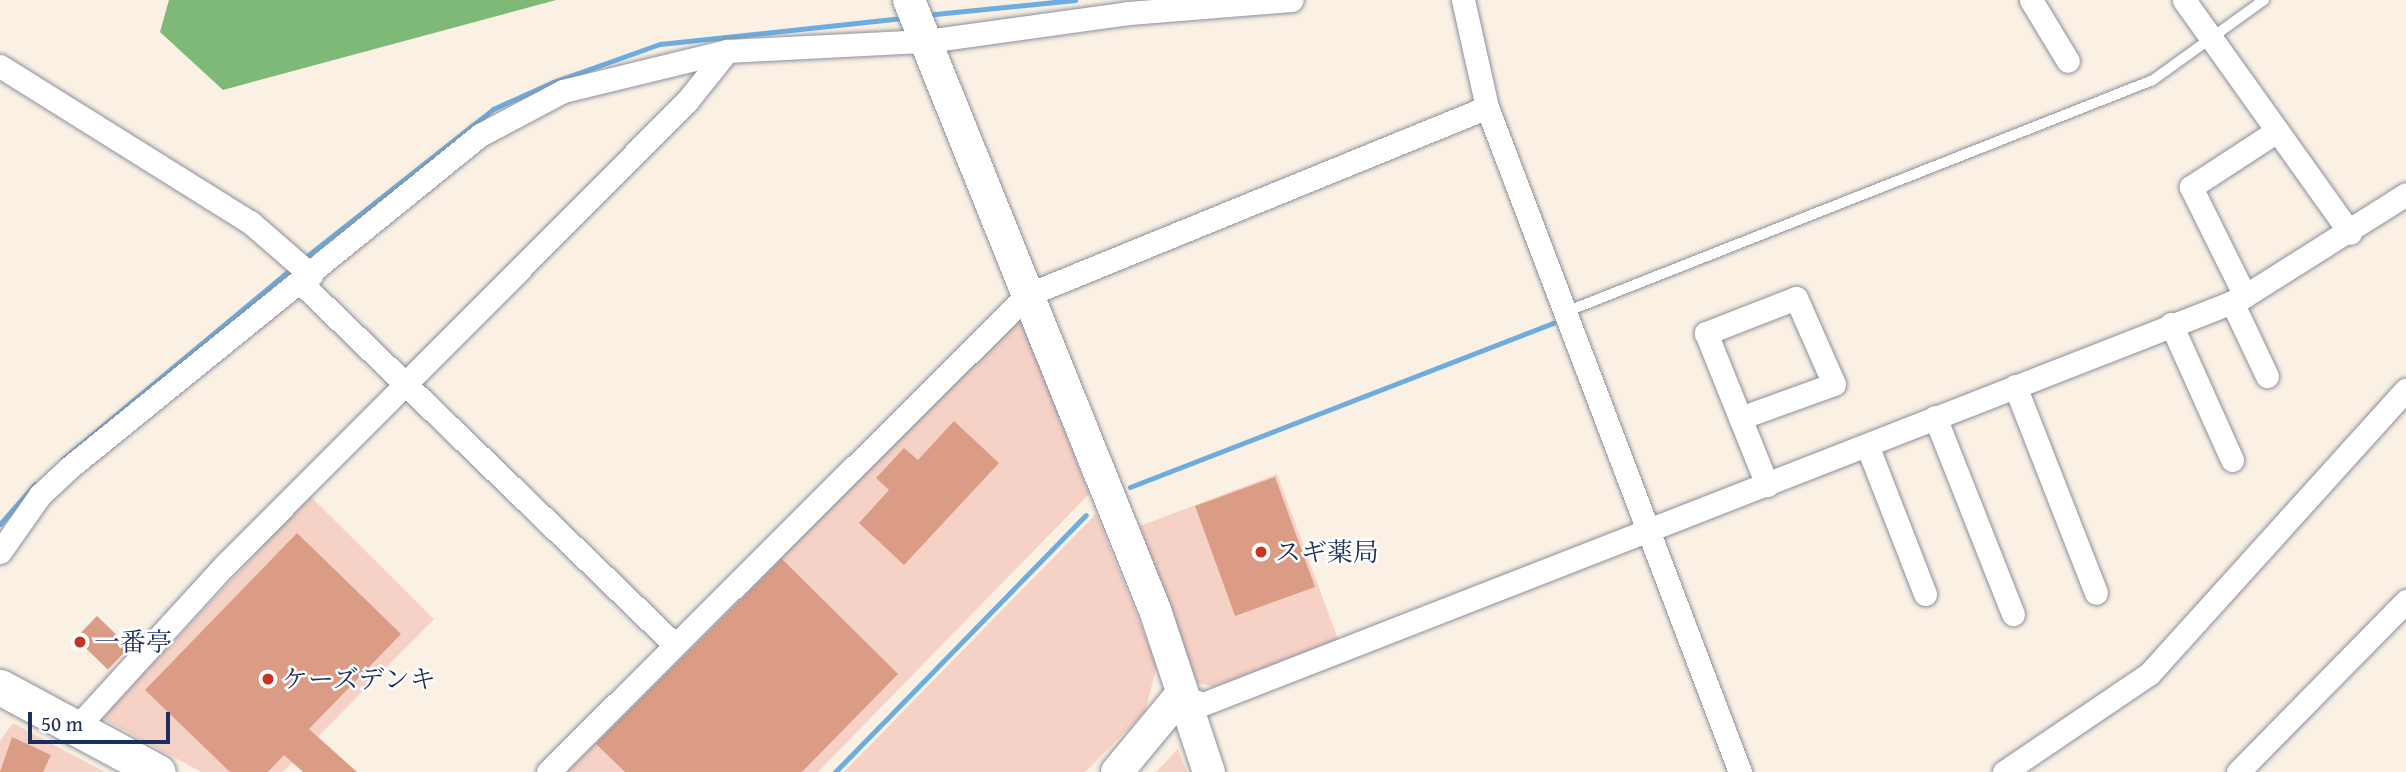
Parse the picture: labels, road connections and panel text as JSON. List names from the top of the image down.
{
  "places": ["スギ薬局", "一番亭", "ケーズデンキ"],
  "scale_bar": "50 m"
}
